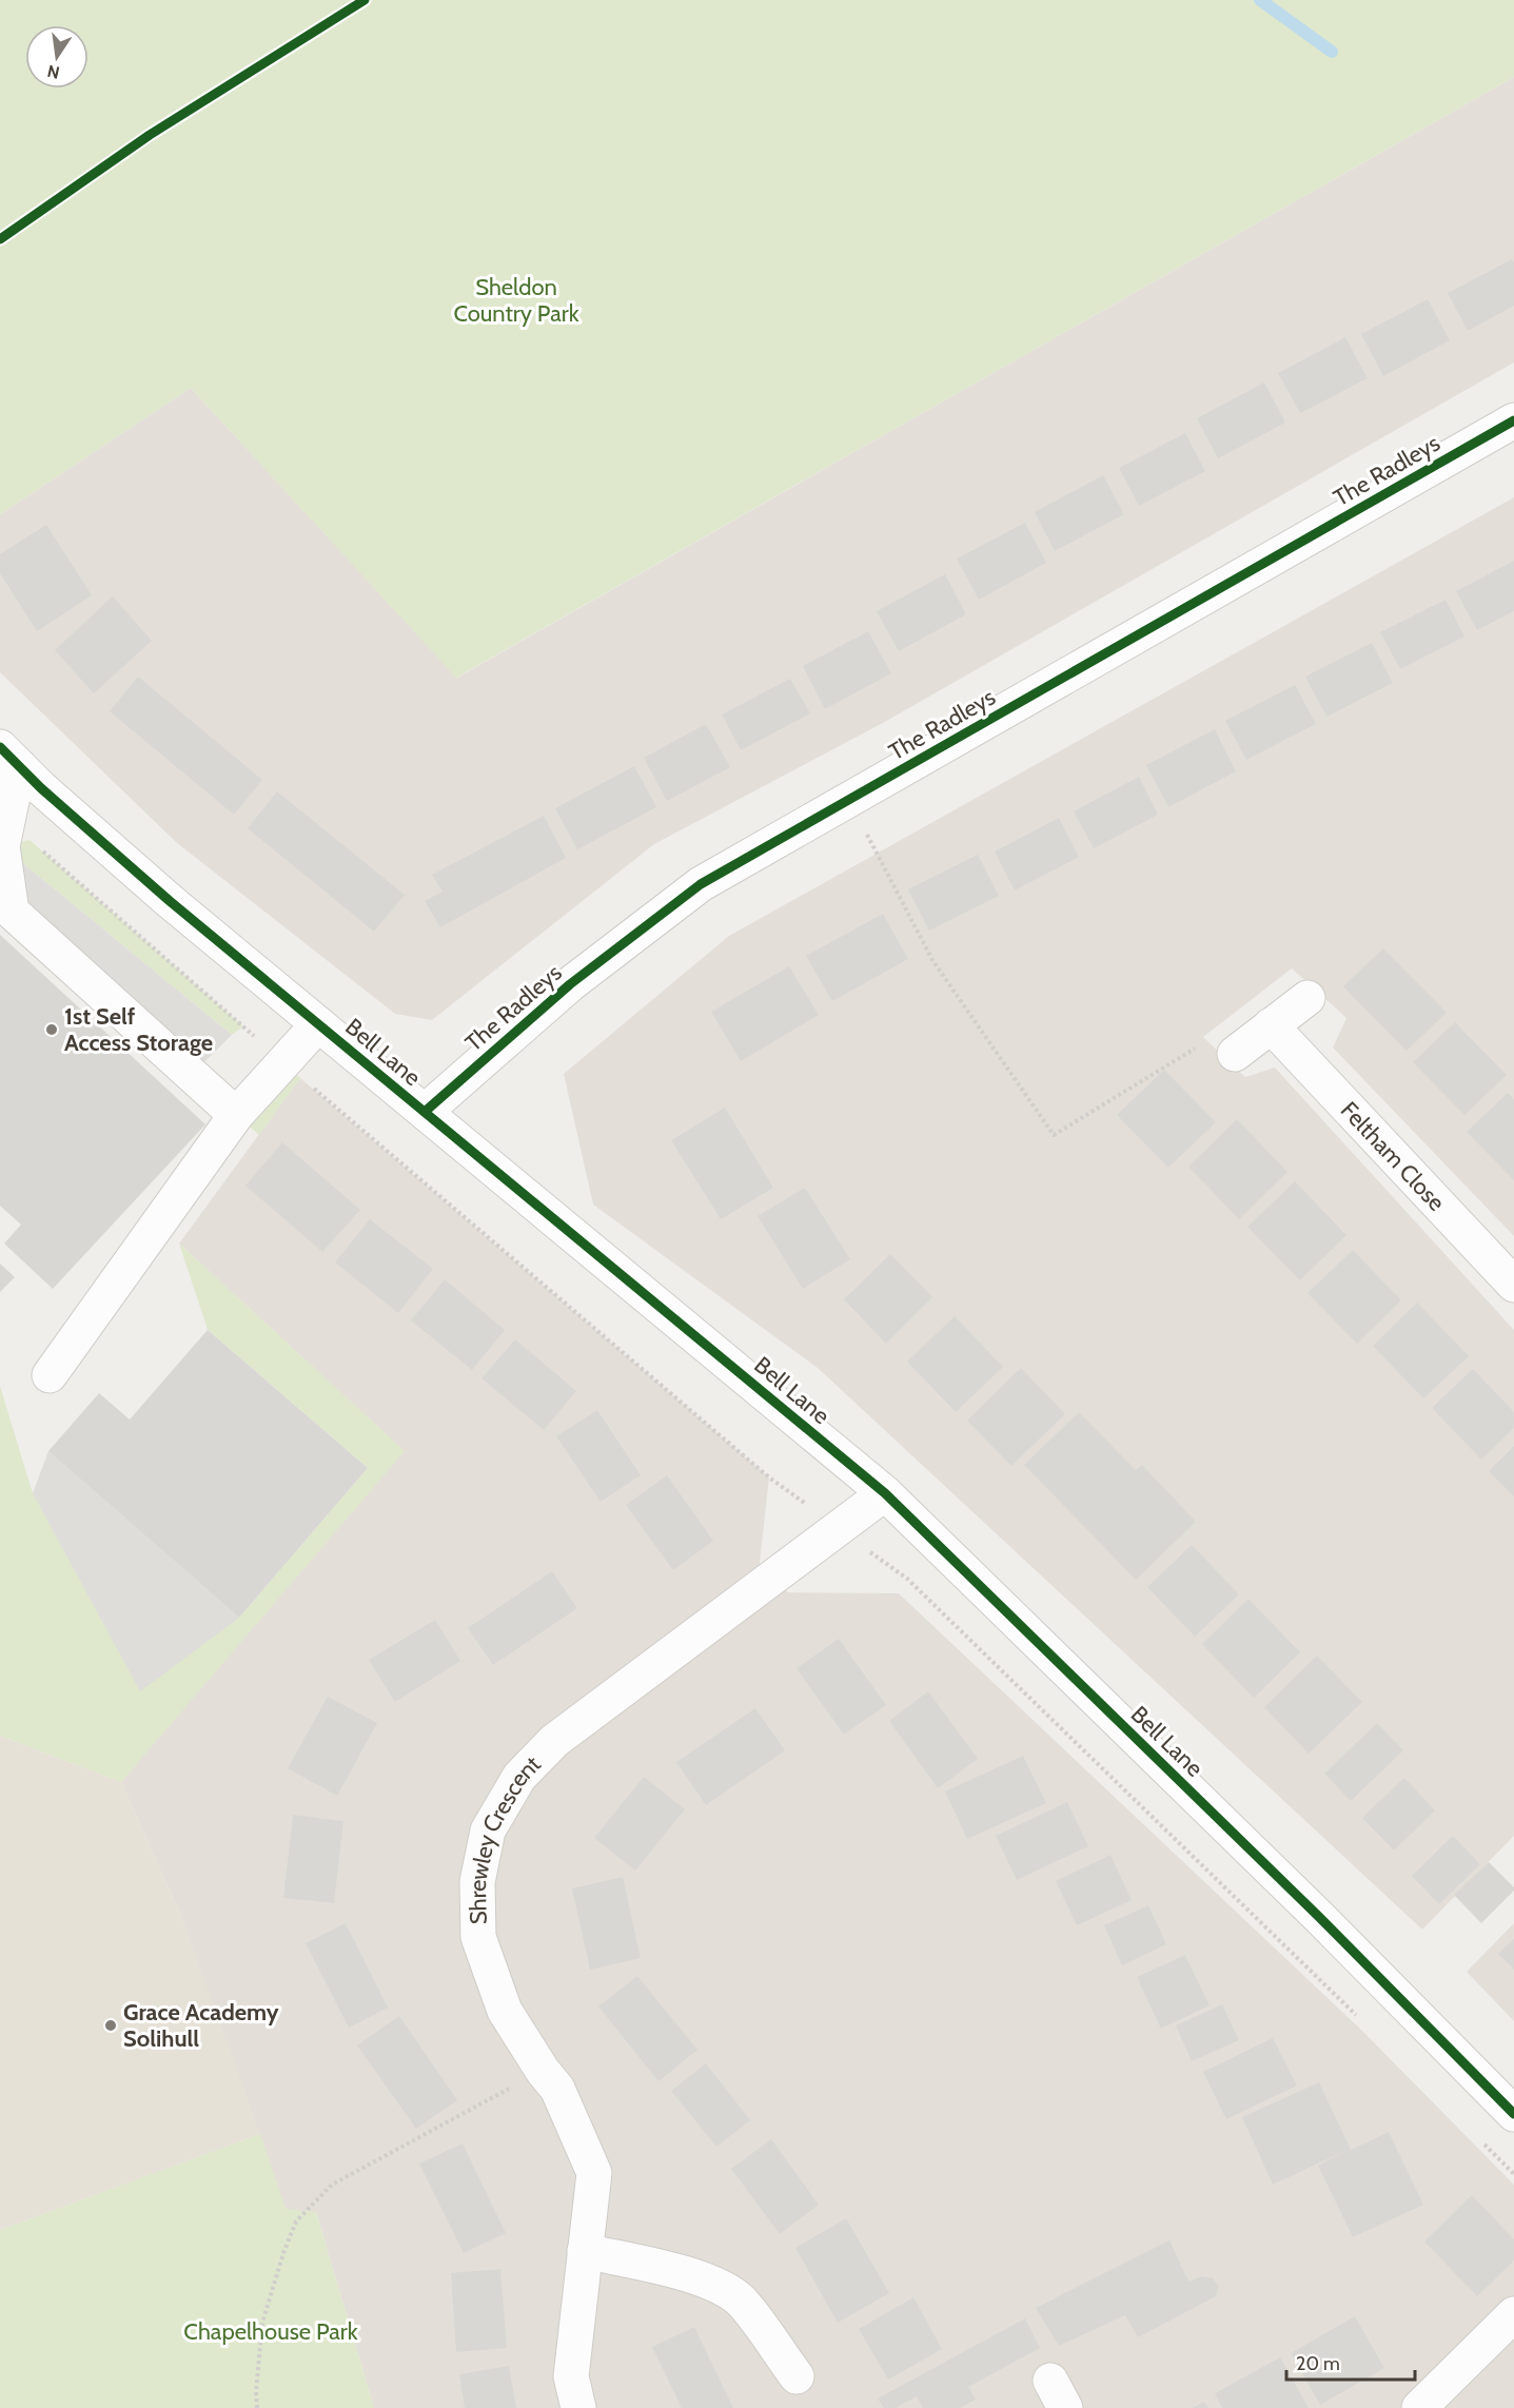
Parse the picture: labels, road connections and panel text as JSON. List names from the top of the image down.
{
  "streets": {
    "street": [
      "The Radleys",
      "Bell Lane",
      "Feltham Close",
      "Shrewley Crescent"
    ]
  },
  "crossings": [
    ["The Radleys", "Bell Lane"],
    ["Bell Lane", "Shrewley Crescent"]
  ],
  "parks": ["Sheldon Country Park", "Chapelhouse Park"],
  "places": ["1st Self Access Storage", "Grace Academy Solihull"],
  "scale_bar": "20 m",
  "north": "bottom"
}
